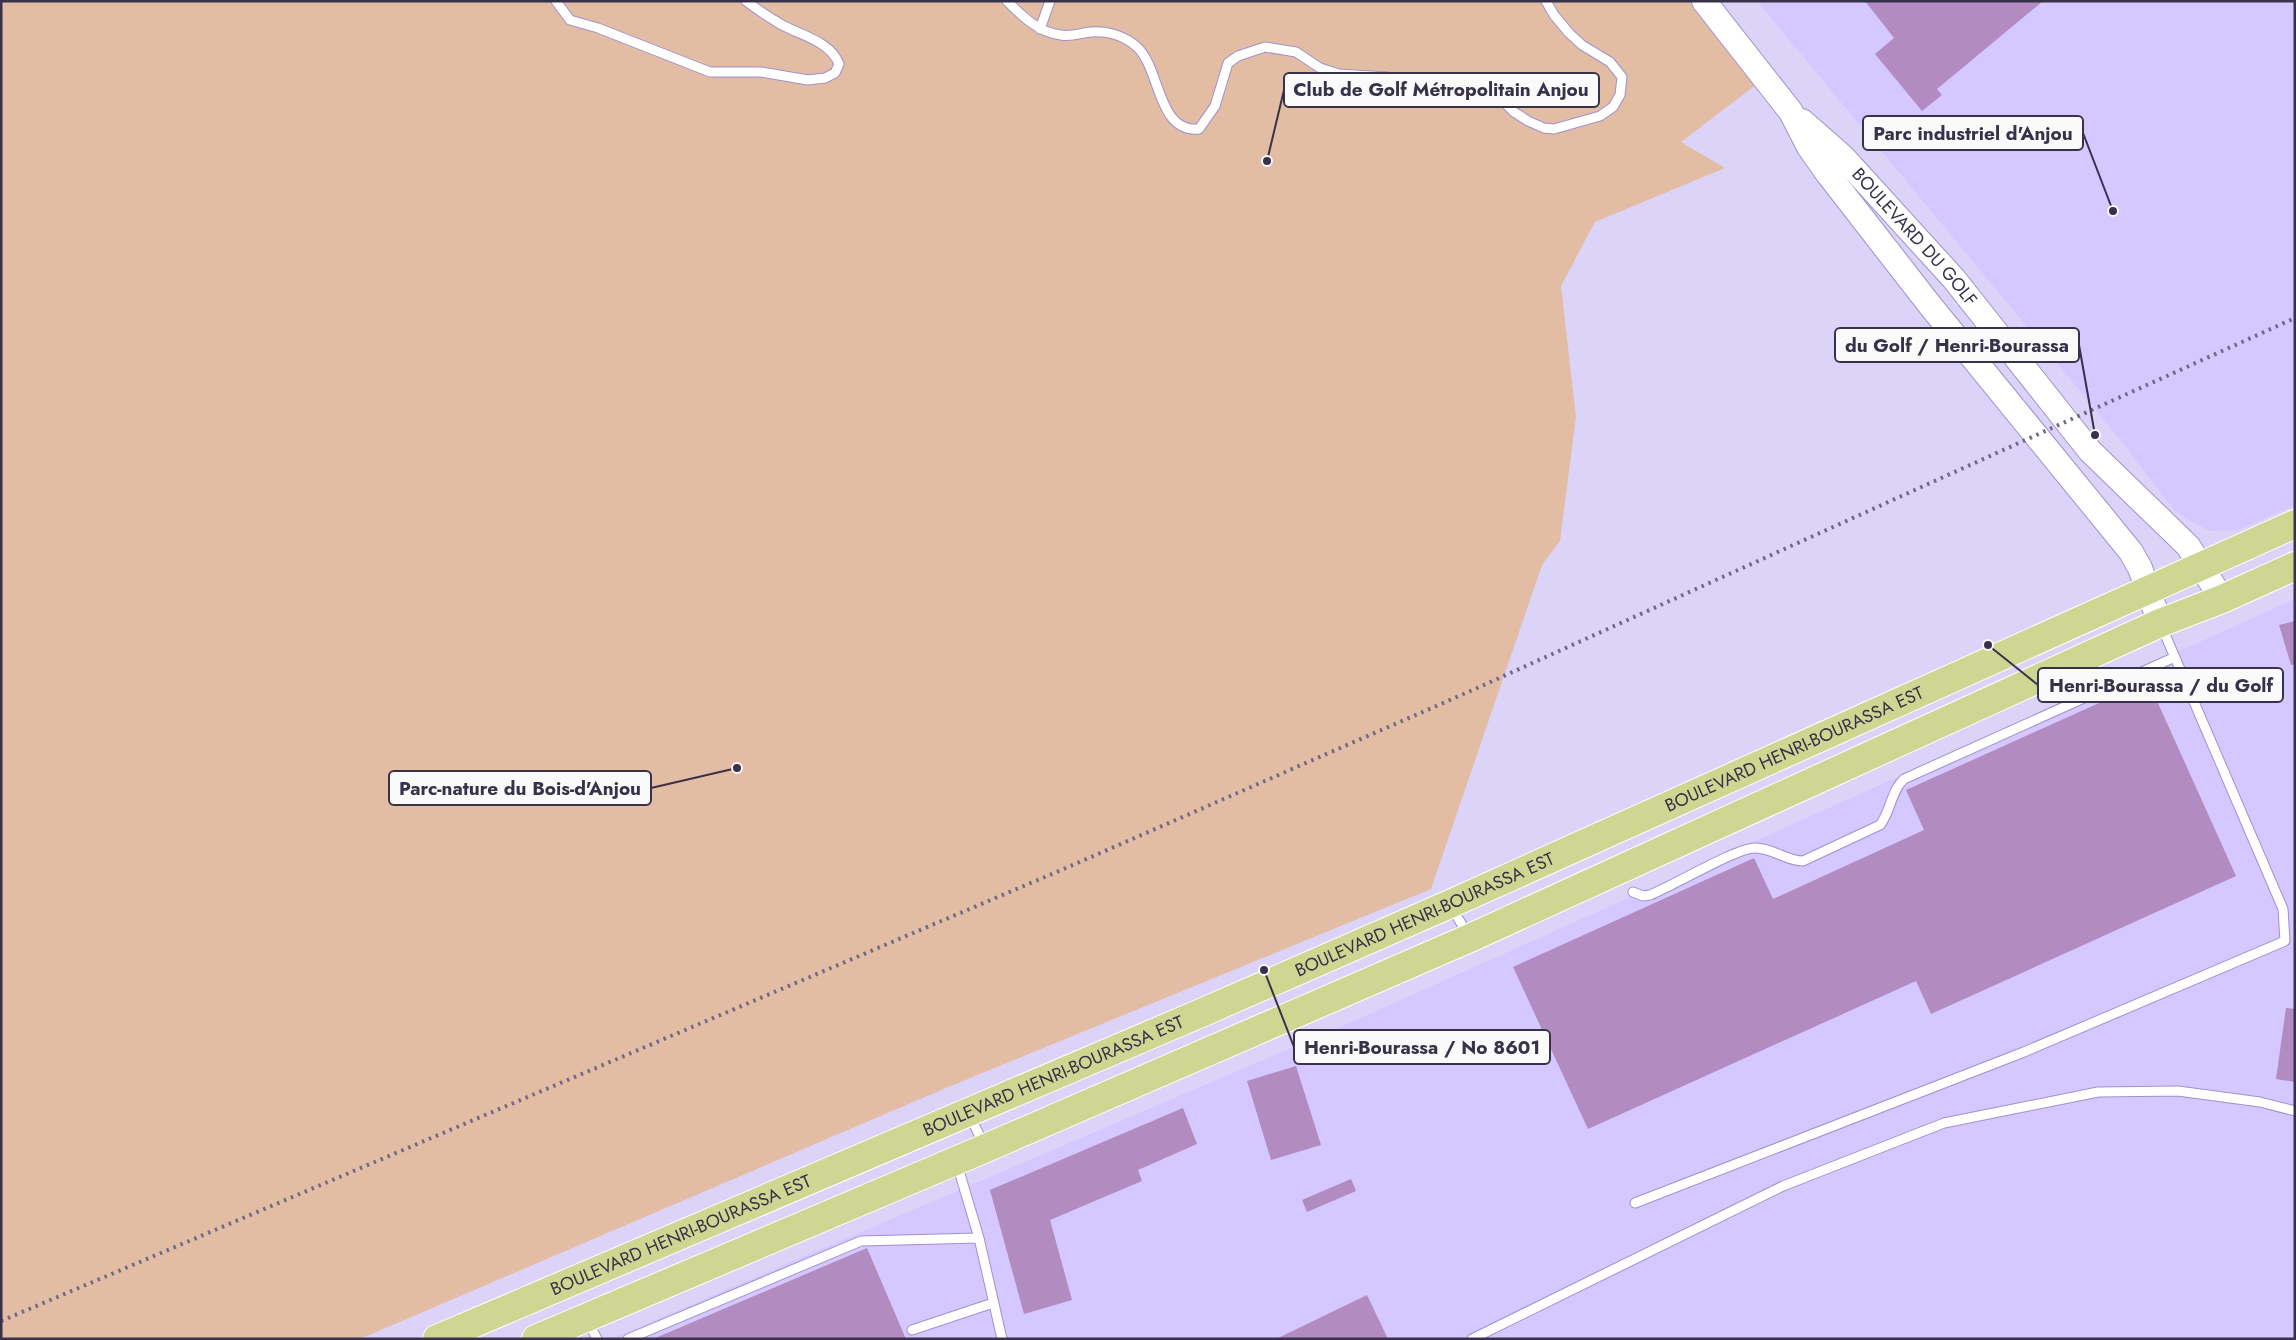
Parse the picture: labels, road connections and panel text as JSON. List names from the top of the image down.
{
  "streets": {
    "main road": ["BOULEVARD HENRI-BOURASSA EST"],
    "street": ["BOULEVARD DU GOLF"]
  },
  "crossings": [
    ["BOULEVARD DU GOLF", "BOULEVARD HENRI-BOURASSA EST"]
  ],
  "places": [
    "Club de Golf Métropolitain Anjou",
    "Parc industriel d'Anjou",
    "du Golf / Henri-Bourassa",
    "Henri-Bourassa / du Golf",
    "Parc-nature du Bois-d'Anjou",
    "Henri-Bourassa / No 8601"
  ]
}
